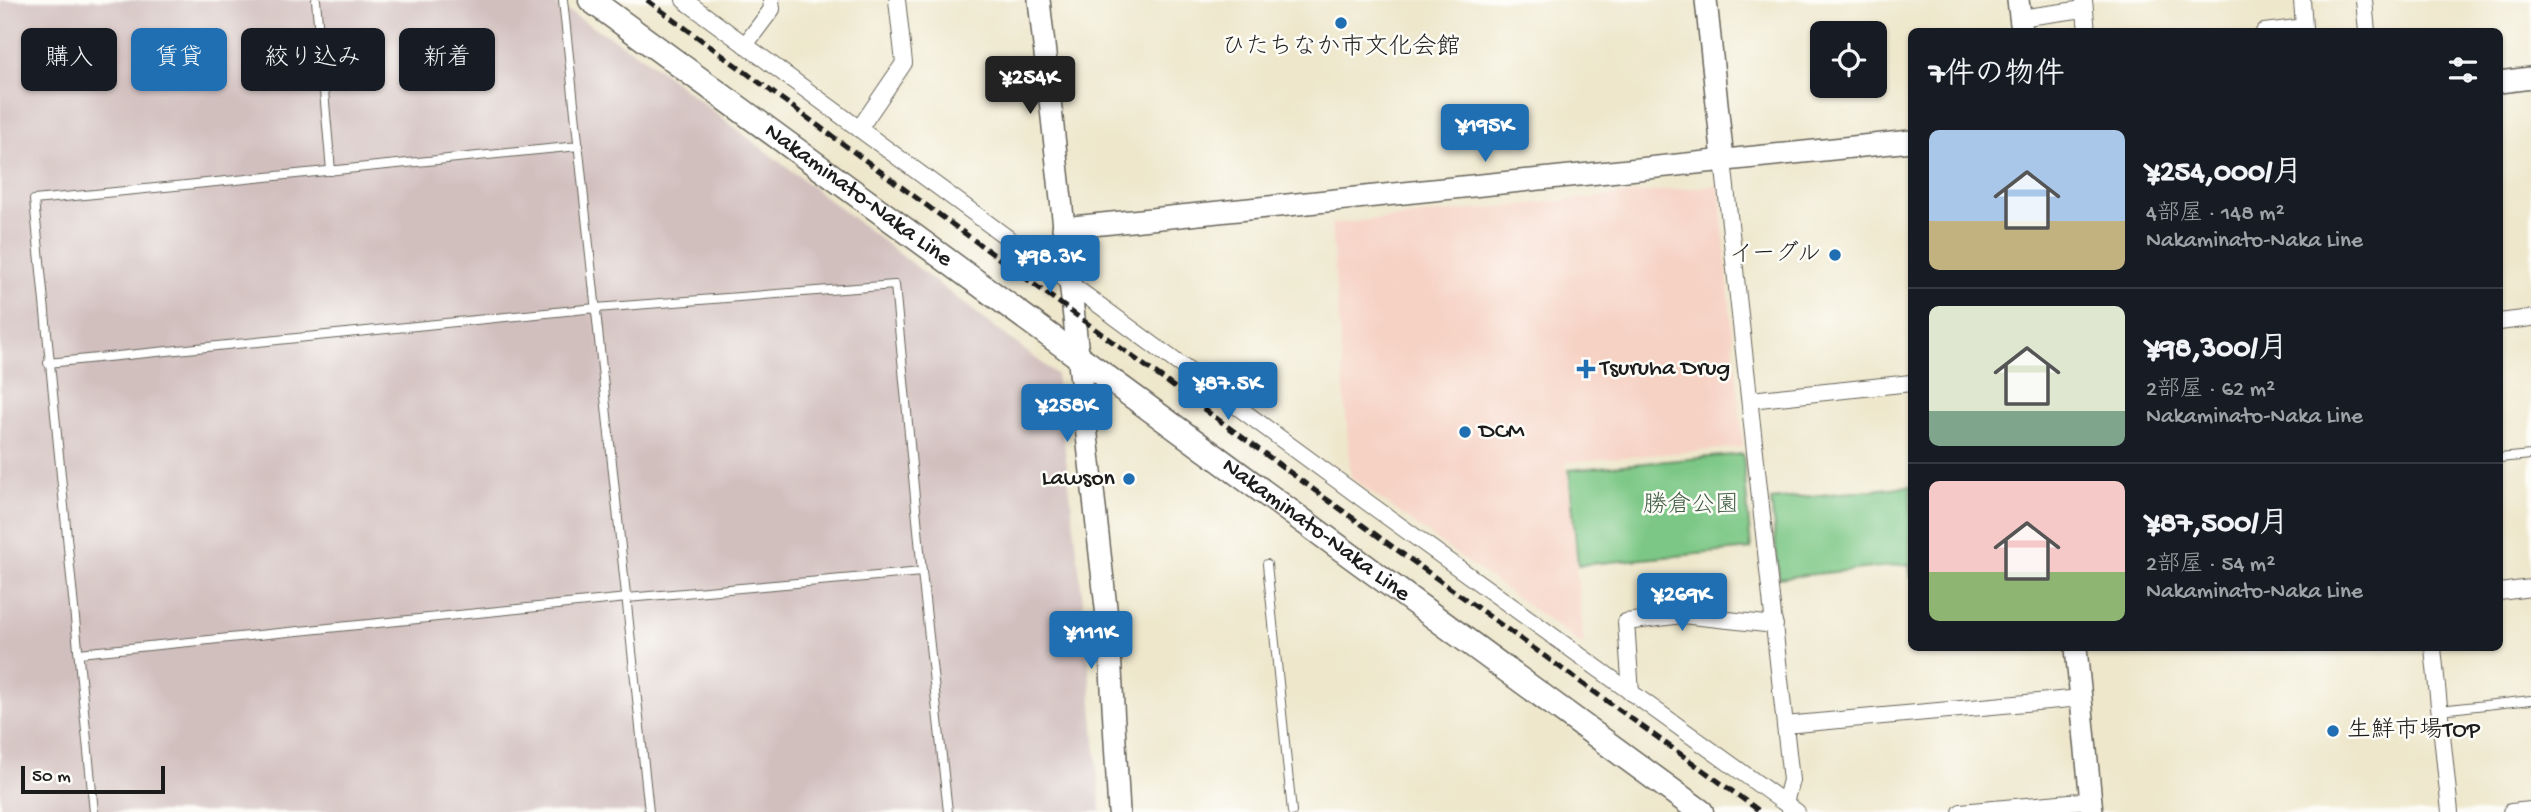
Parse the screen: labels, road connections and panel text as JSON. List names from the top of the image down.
{
  "streets": {
    "main road": ["Nakaminato-Naka Line"]
  },
  "parks": ["勝倉公園"],
  "places": {
    "other": [
      "ひたちなか市文化会館",
      "イーグル",
      "DCM",
      "Lawson",
      "生鮮市場TOP"
    ],
    "health": ["Tsuruha Drug"]
  },
  "scale_bar": "50 m",
  "page": {
    "chip": [
      "購入",
      "賃貸",
      "絞り込み",
      "新着"
    ],
    "heading": "7件の物件",
    "price": [
      "¥254K",
      "¥195K",
      "¥98.3K",
      "¥87.5K",
      "¥258K",
      "¥269K",
      "¥111K"
    ],
    "list": [
      {
        "name": "¥254,000/月",
        "note": "4部屋 · 148 m² · Nakaminato-Naka Line"
      },
      {
        "name": "¥98,300/月",
        "note": "2部屋 · 62 m² · Nakaminato-Naka Line"
      },
      {
        "name": "¥87,500/月",
        "note": "2部屋 · 54 m² · Nakaminato-Naka Line"
      }
    ],
    "scale": "50 m"
  }
}
